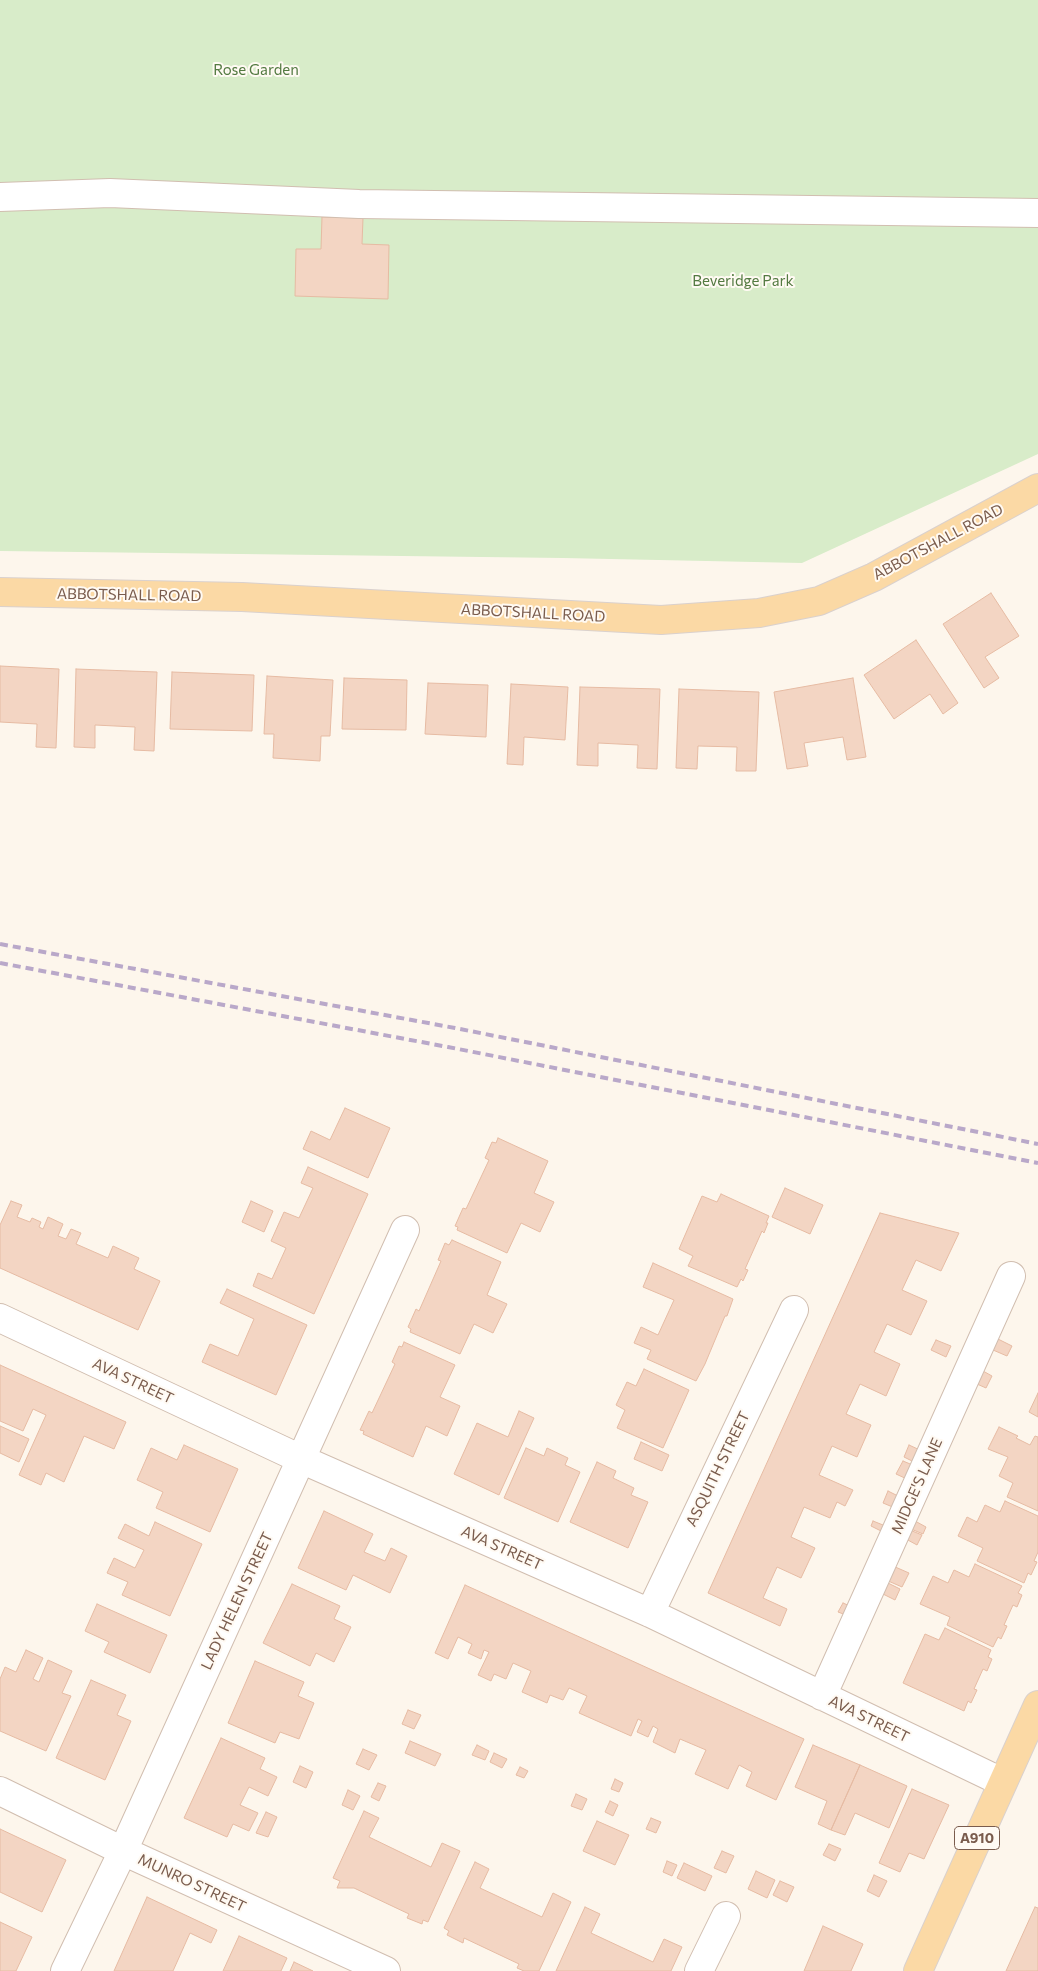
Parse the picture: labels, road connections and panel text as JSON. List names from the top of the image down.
{
  "streets": {
    "main road": ["ABBOTSHALL ROAD", "A910"],
    "street": [
      "AVA STREET",
      "ASQUITH STREET",
      "MIDGE'S LANE",
      "LADY HELEN STREET",
      "MUNRO STREET"
    ]
  },
  "crossings": [
    ["AVA STREET", "ASQUITH STREET"],
    ["AVA STREET", "MIDGE'S LANE"],
    ["AVA STREET", "LADY HELEN STREET"],
    ["AVA STREET", "A910"],
    ["LADY HELEN STREET", "MUNRO STREET"]
  ],
  "parks": ["Rose Garden", "Beveridge Park"]
}
